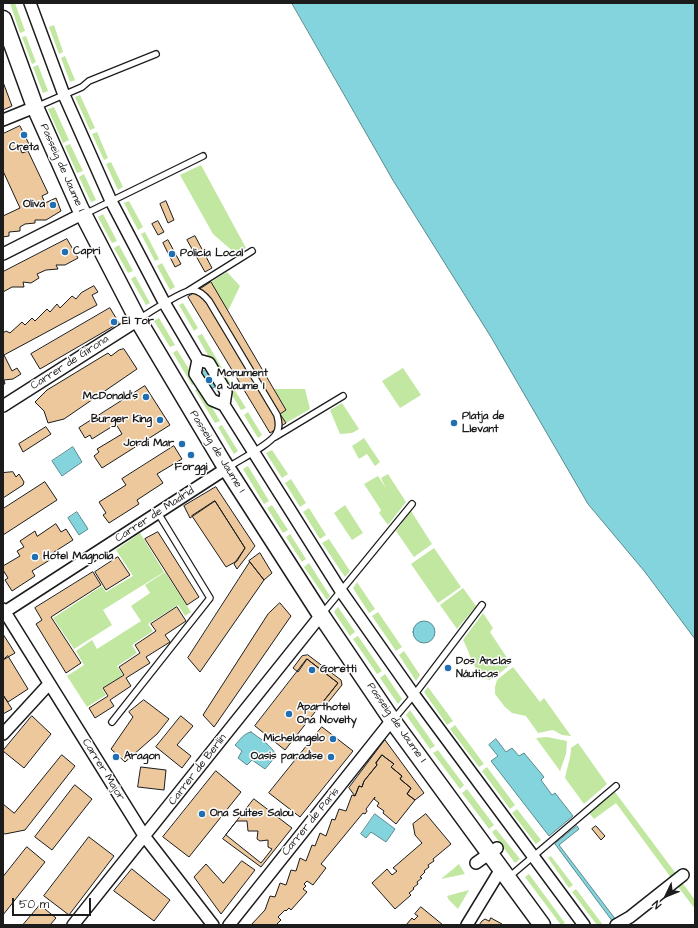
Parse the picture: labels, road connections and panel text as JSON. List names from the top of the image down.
{
  "streets": {
    "street": [
      "Passeig de Jaume I",
      "Carrer de Girona",
      "Carrer de Madrid",
      "Carrer Major",
      "Carrer de Berlín",
      "Carrer de París"
    ]
  },
  "crossings": [
    ["Passeig de Jaume I", "Carrer de Girona"],
    ["Passeig de Jaume I", "Carrer de Madrid"],
    ["Passeig de Jaume I", "Carrer de Berlín"],
    ["Passeig de Jaume I", "Carrer de París"],
    ["Carrer de Madrid", "Carrer Major"],
    ["Carrer Major", "Carrer de Berlín"]
  ],
  "places": [
    "Creta",
    "Oliva",
    "Capri",
    "Policía Local",
    "El Tor",
    "Monument a Jaume I",
    "McDonald's",
    "Burger King",
    "Platja de Llevant",
    "Jordi Mar",
    "Forggi",
    "Hotel Magnolia",
    "Dos Anclas Náuticas",
    "Goretti",
    "Aparthotel Ona Novelty",
    "Michelangelo",
    "Aragon",
    "Oasis paradise",
    "Ona Suites Salou"
  ],
  "scale_bar": "50 m",
  "north": "bottom left"
}
